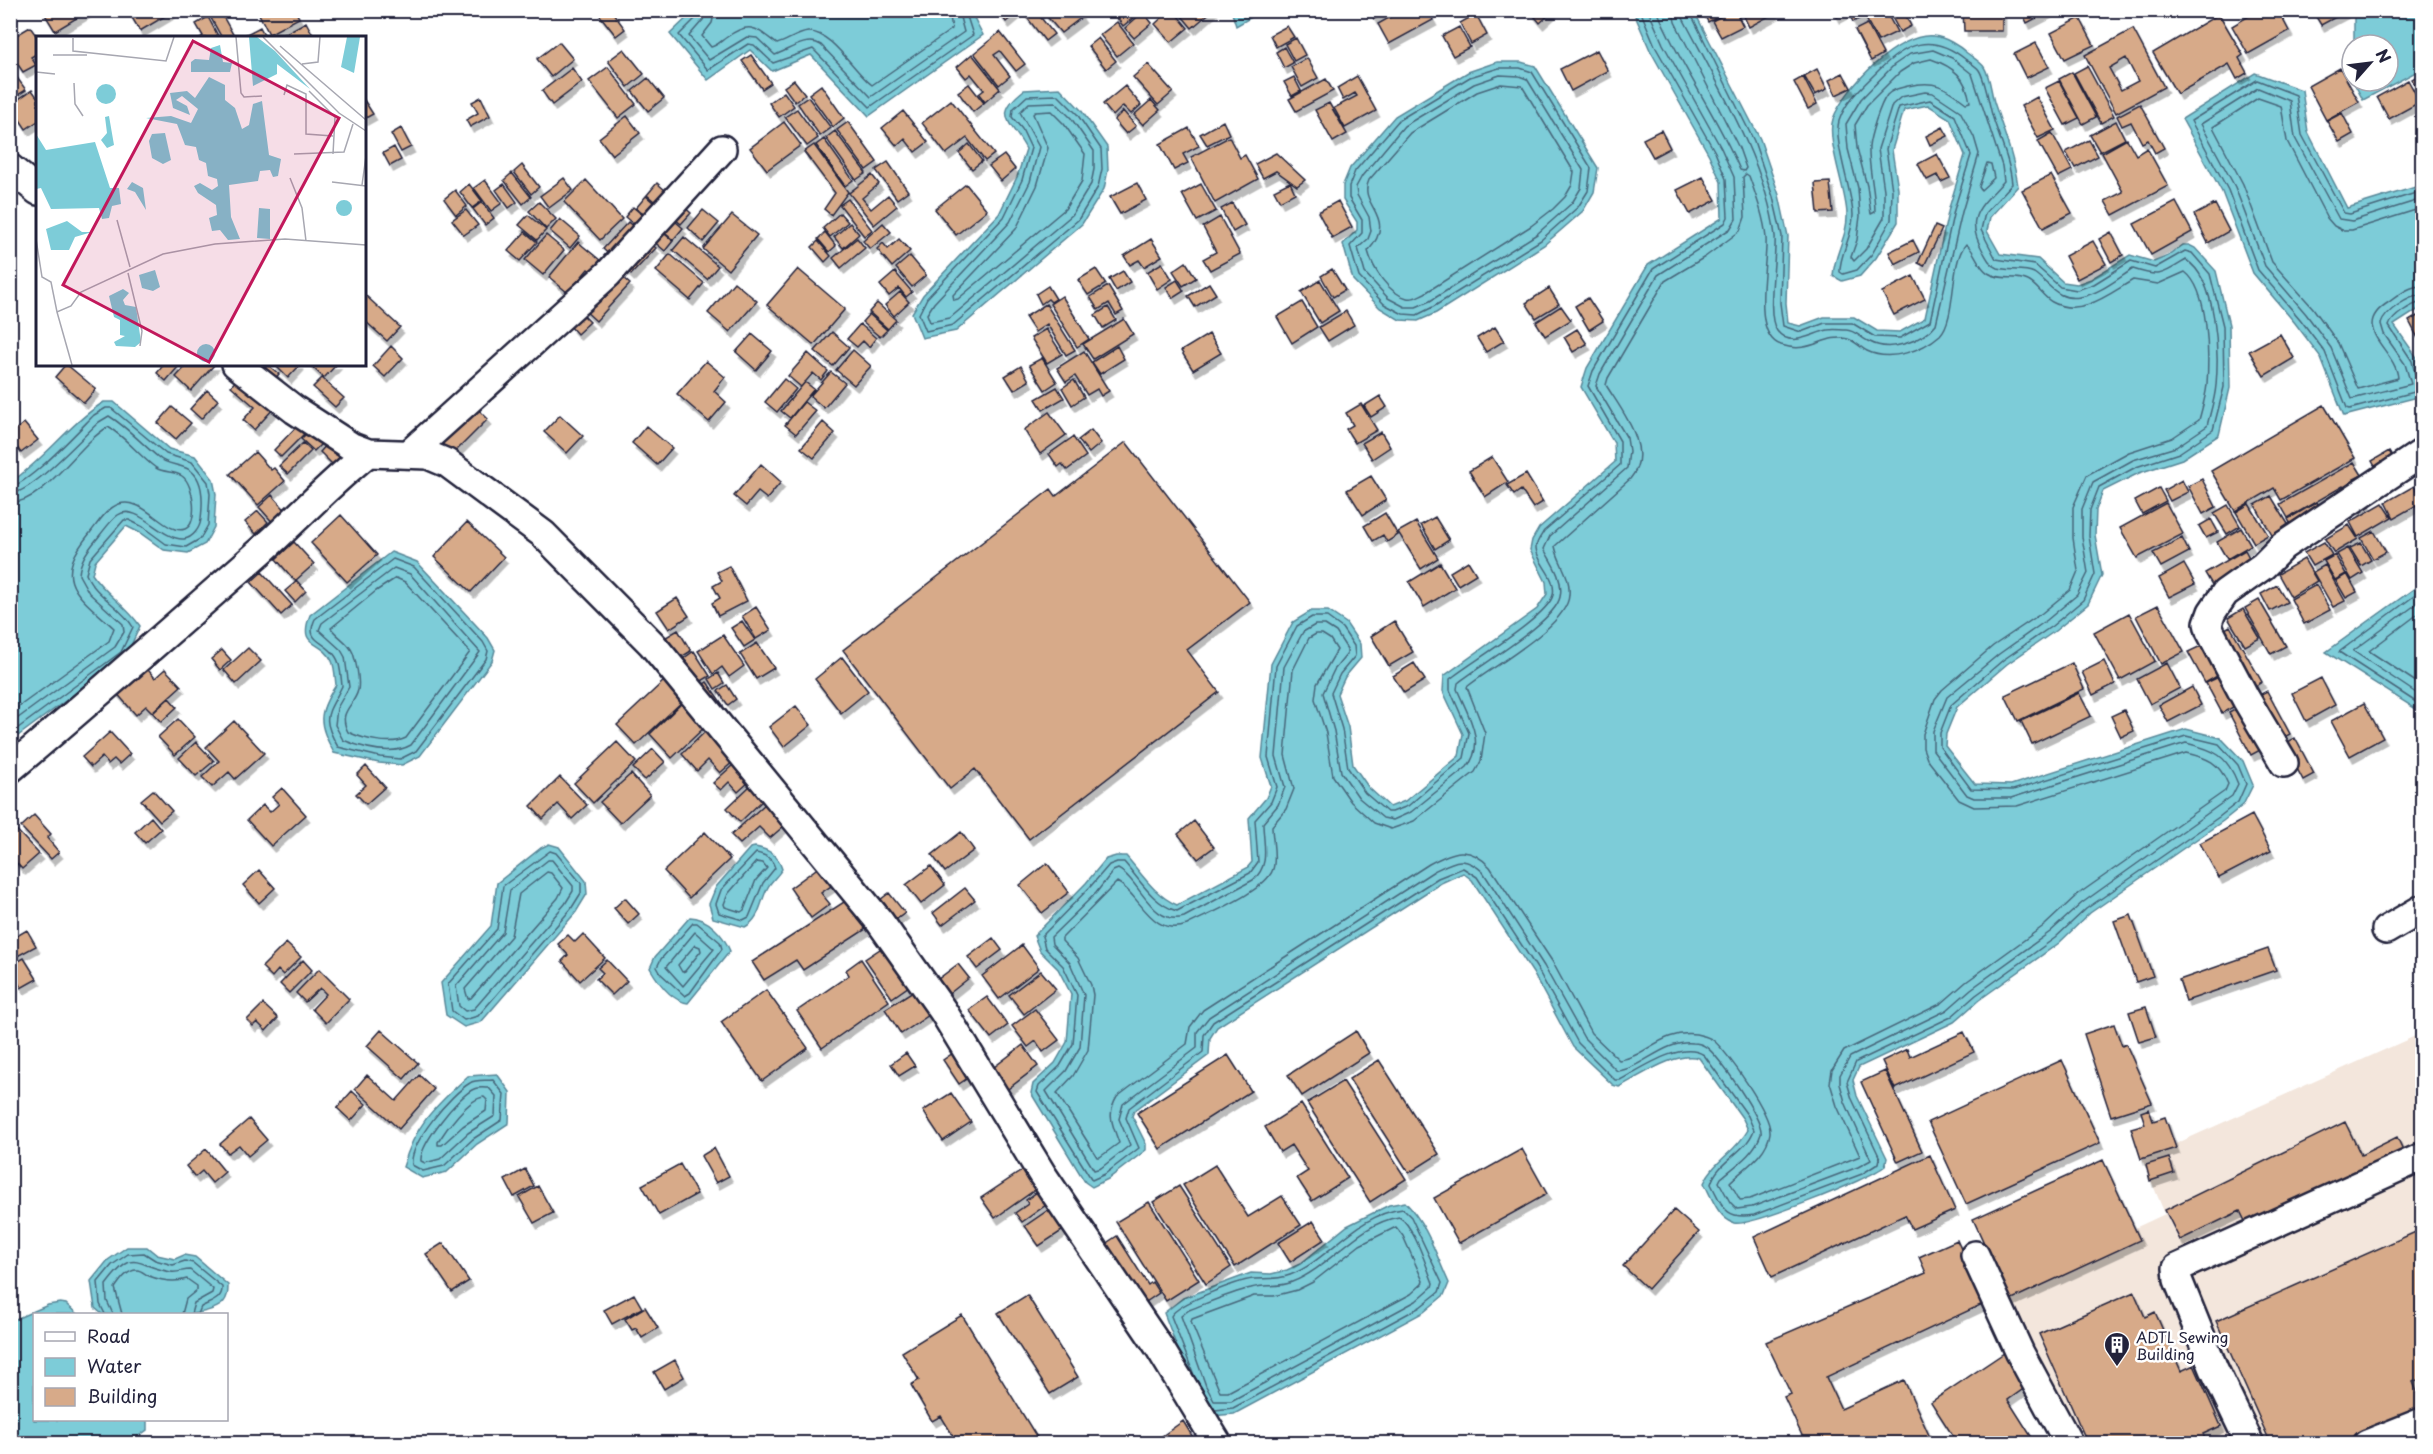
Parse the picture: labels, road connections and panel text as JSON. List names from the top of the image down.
{
  "places": {
    "building": ["ADTL Sewing Building"]
  },
  "legend": ["Road", "Water", "Building"],
  "north": "top right"
}
